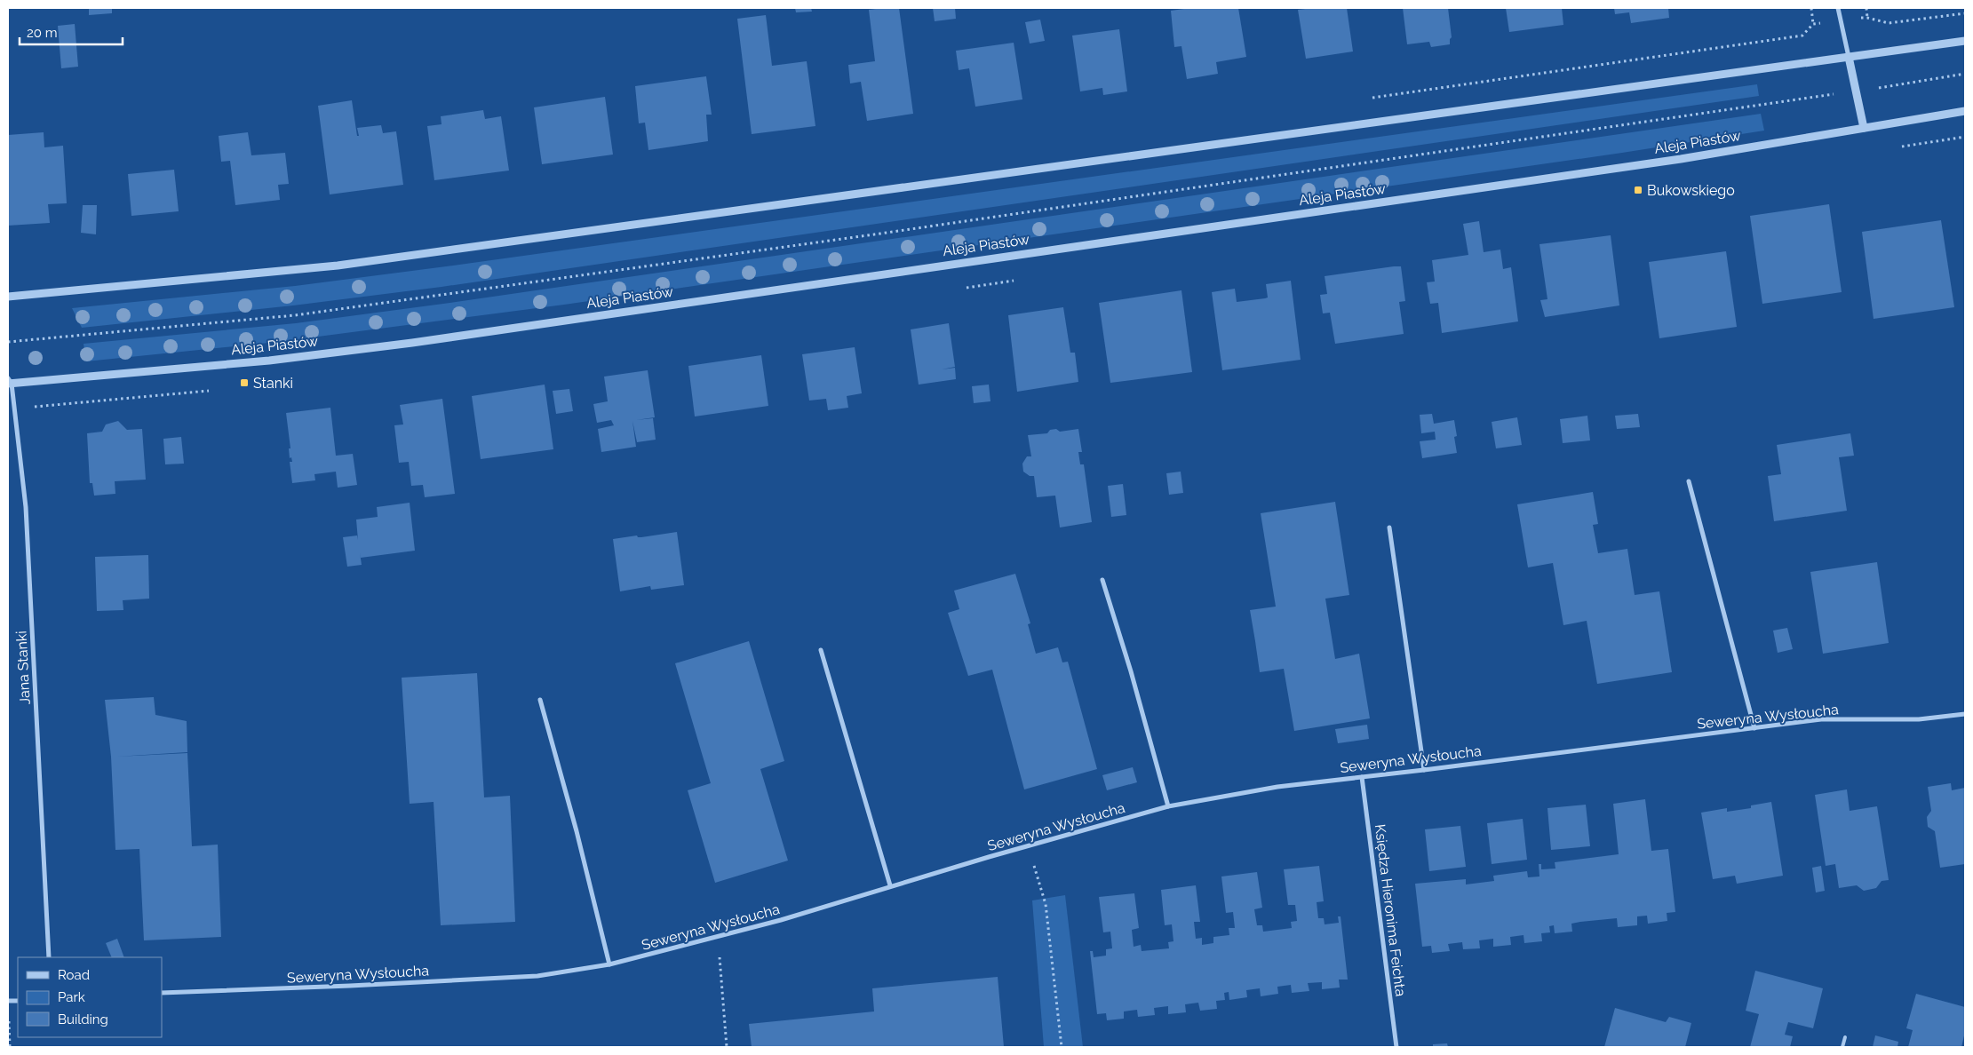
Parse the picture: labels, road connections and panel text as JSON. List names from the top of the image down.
{
  "streets": {
    "street": [
      "Aleja Piastów",
      "Jana Stanki",
      "Seweryna Wysłoucha",
      "Księdza Hieronima Feichta"
    ]
  },
  "crossings": [
    ["Aleja Piastów", "Jana Stanki"],
    ["Seweryna Wysłoucha", "Księdza Hieronima Feichta"]
  ],
  "places": {
    "transit": ["Bukowskiego", "Stanki"]
  },
  "legend": ["Road", "Park", "Building"],
  "scale_bar": "20 m"
}
